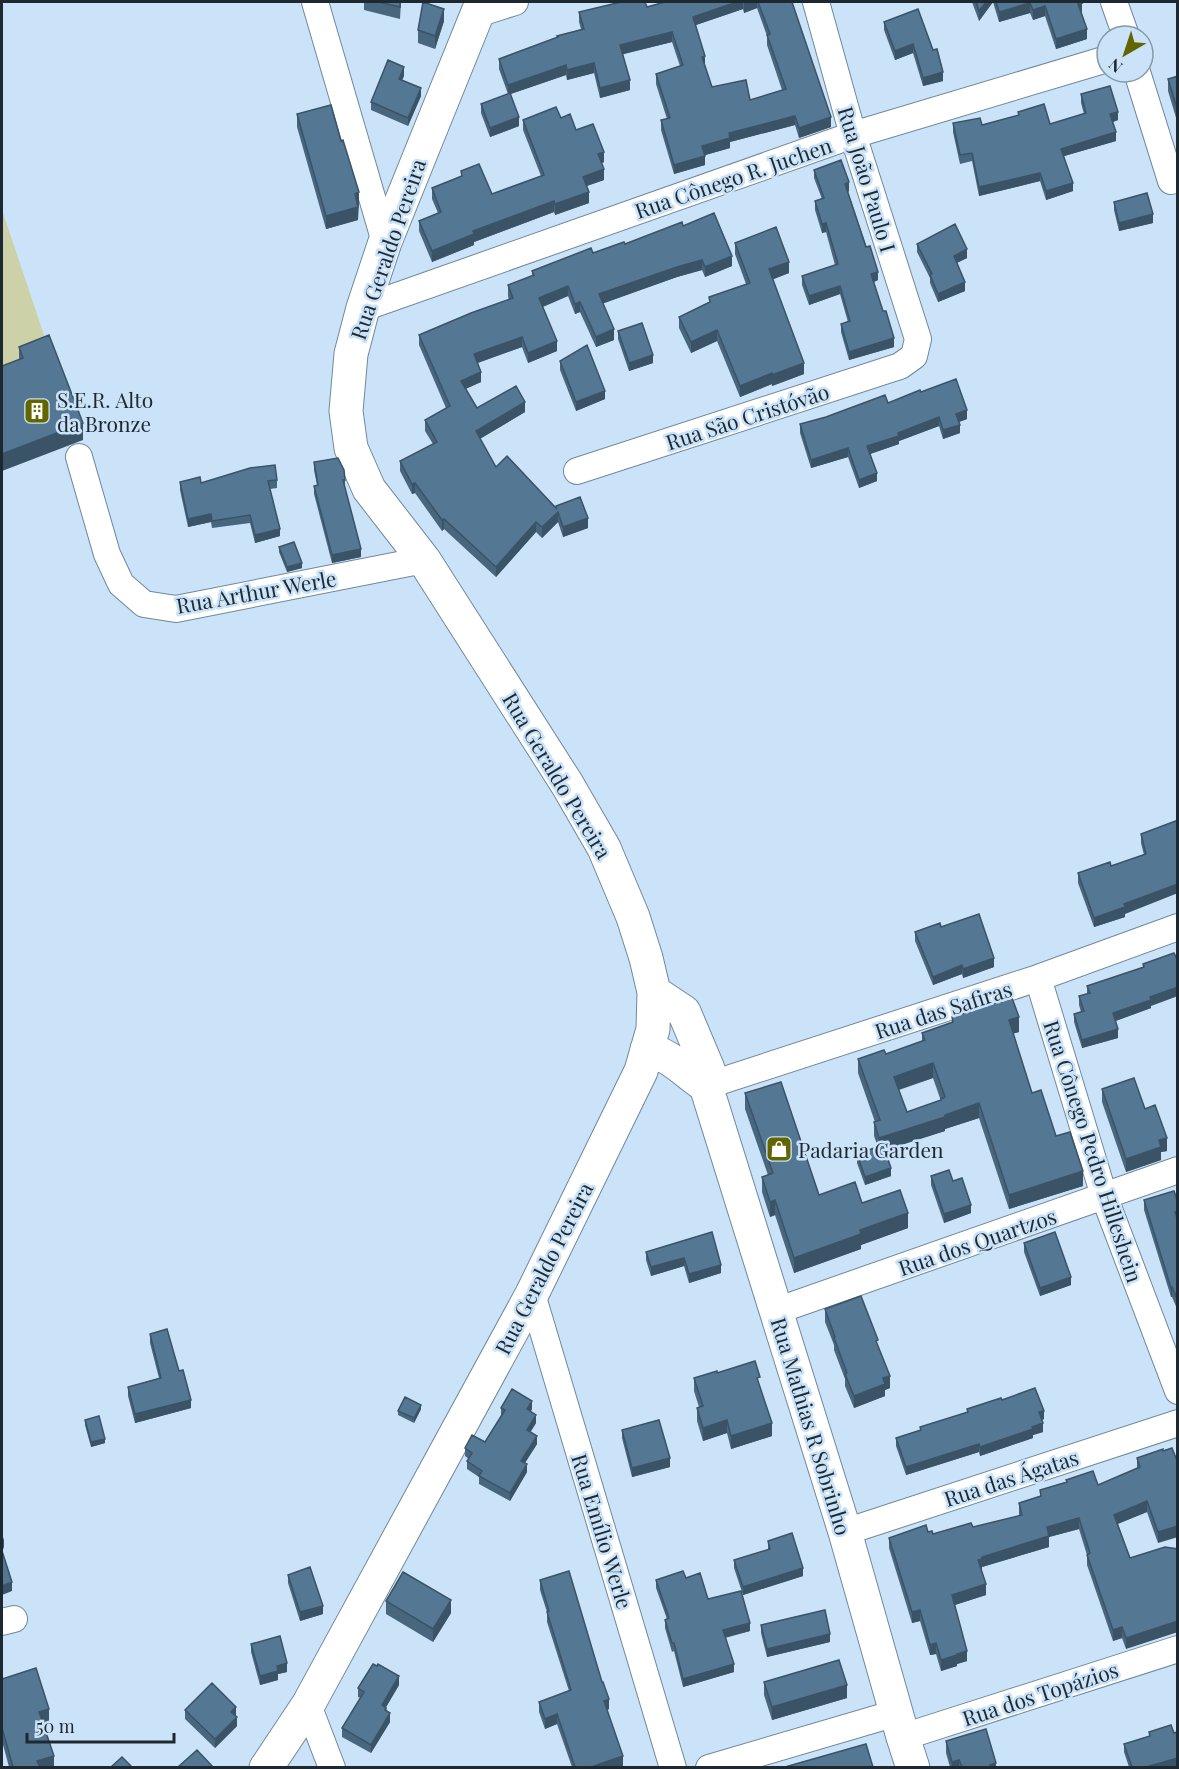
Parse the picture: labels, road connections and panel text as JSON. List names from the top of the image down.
{
  "streets": {
    "main road": ["Rua Geraldo Pereira", "Rua Mathias R Sobrinho"],
    "street": [
      "Rua Cônego R. Juchen",
      "Rua João Paulo I",
      "Rua São Cristóvão",
      "Rua Arthur Werle",
      "Rua das Safiras",
      "Rua Cônego Pedro Hilleshein",
      "Rua dos Quartzos",
      "Rua das Ágatas",
      "Rua Emílio Werle",
      "Rua dos Topázios"
    ]
  },
  "crossings": [
    ["Rua Cônego R. Juchen", "Rua João Paulo I"],
    ["Rua Cônego R. Juchen", "Rua Geraldo Pereira"],
    ["Rua João Paulo I", "Rua São Cristóvão"],
    ["Rua Geraldo Pereira", "Rua Arthur Werle"],
    ["Rua Geraldo Pereira", "Rua Mathias R Sobrinho"],
    ["Rua Geraldo Pereira", "Rua Emílio Werle"],
    ["Rua das Safiras", "Rua Cônego Pedro Hilleshein"],
    ["Rua das Safiras", "Rua Mathias R Sobrinho"],
    ["Rua Cônego Pedro Hilleshein", "Rua dos Quartzos"],
    ["Rua dos Quartzos", "Rua Mathias R Sobrinho"],
    ["Rua Mathias R Sobrinho", "Rua das Ágatas"],
    ["Rua Mathias R Sobrinho", "Rua dos Topázios"]
  ],
  "places": {
    "building": ["S.E.R. Alto da Bronze"],
    "shop": ["Padaria Garden"]
  },
  "scale_bar": "50 m",
  "north": "bottom left"
}
